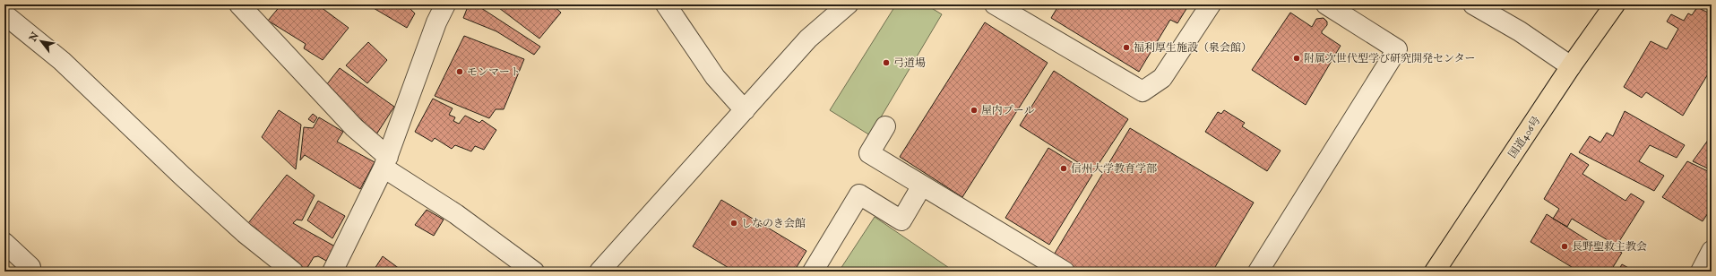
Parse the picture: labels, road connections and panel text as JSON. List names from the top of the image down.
{
  "streets": {
    "highway": ["国道406号"]
  },
  "places": [
    "福利厚生施設（泉会館）",
    "附属次世代型学び研究開発センター",
    "弓道場",
    "モンマート",
    "屋内プール",
    "信州大学教育学部",
    "しなのき会館",
    "長野聖救主教会"
  ],
  "north": "top left"
}
